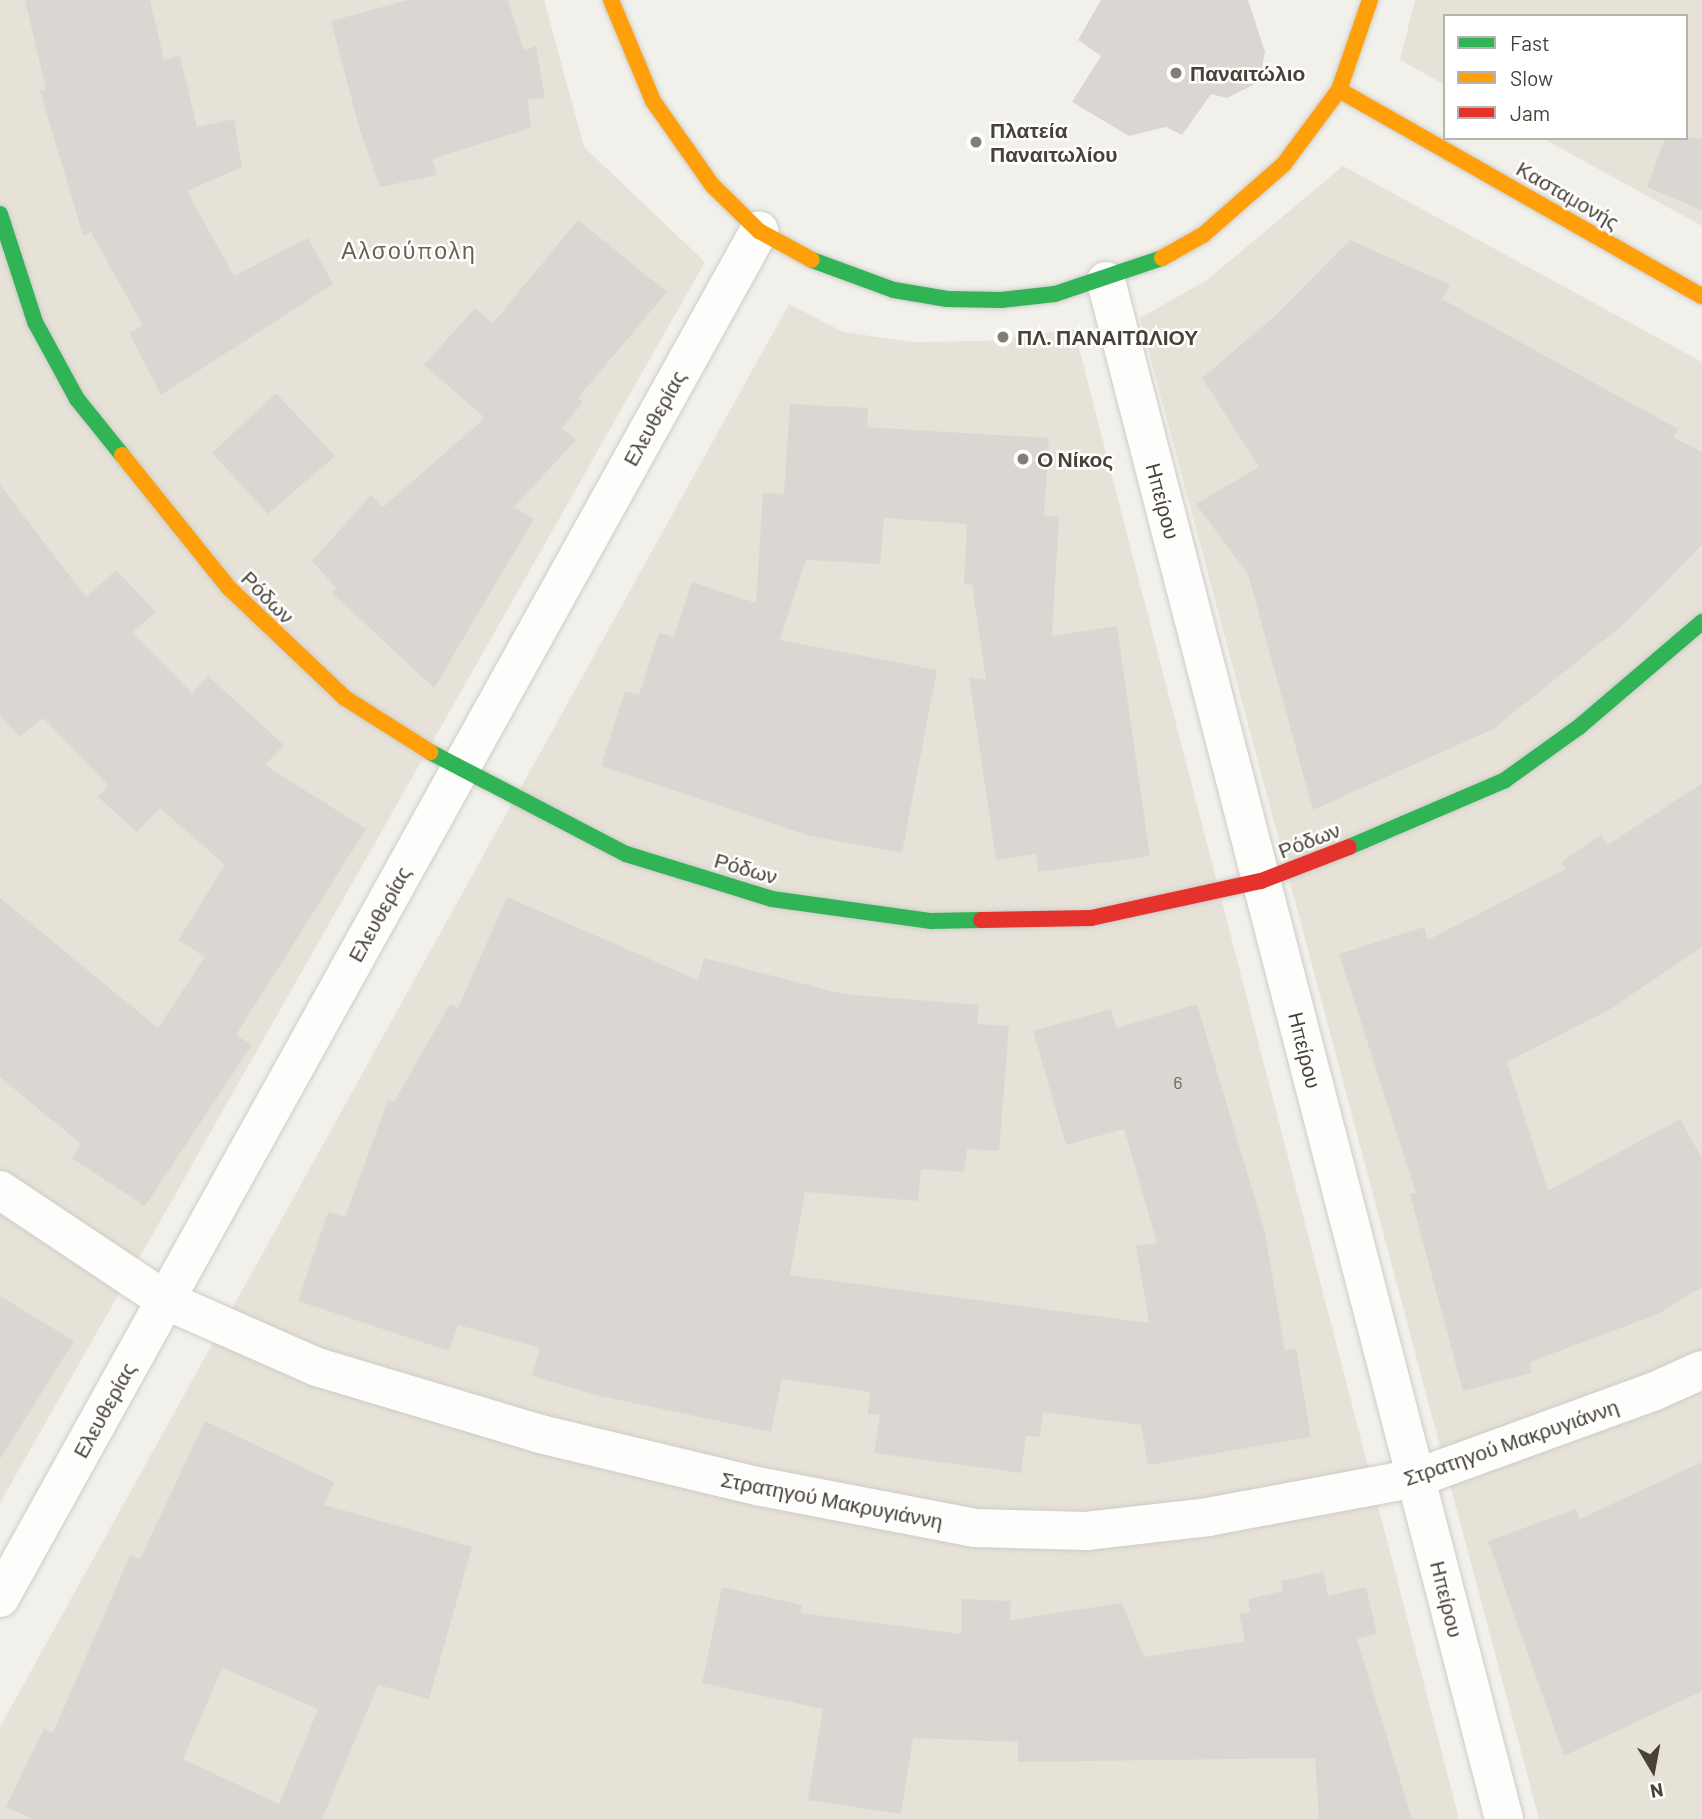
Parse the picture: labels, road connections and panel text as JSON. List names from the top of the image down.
{
  "streets": {
    "street": [
      "Κασταμονής",
      "Ελευθερίας",
      "Ηπείρου",
      "Ρόδων",
      "Στρατηγού Μακρυγιάννη"
    ]
  },
  "crossings": [
    ["Ελευθερίας", "Ρόδων"],
    ["Ελευθερίας", "Στρατηγού Μακρυγιάννη"],
    ["Ηπείρου", "Ρόδων"],
    ["Ηπείρου", "Στρατηγού Μακρυγιάννη"]
  ],
  "districts": ["Αλσούπολη"],
  "places": [
    "Παναιτώλιο",
    "Πλατεία Παναιτωλίου",
    "ΠΛ. ΠΑΝΑΙΤΩΛΙΟΥ",
    "Ο Νίκος"
  ],
  "house_numbers": ["6"],
  "legend": ["Fast", "Slow", "Jam"],
  "north": "bottom"
}
